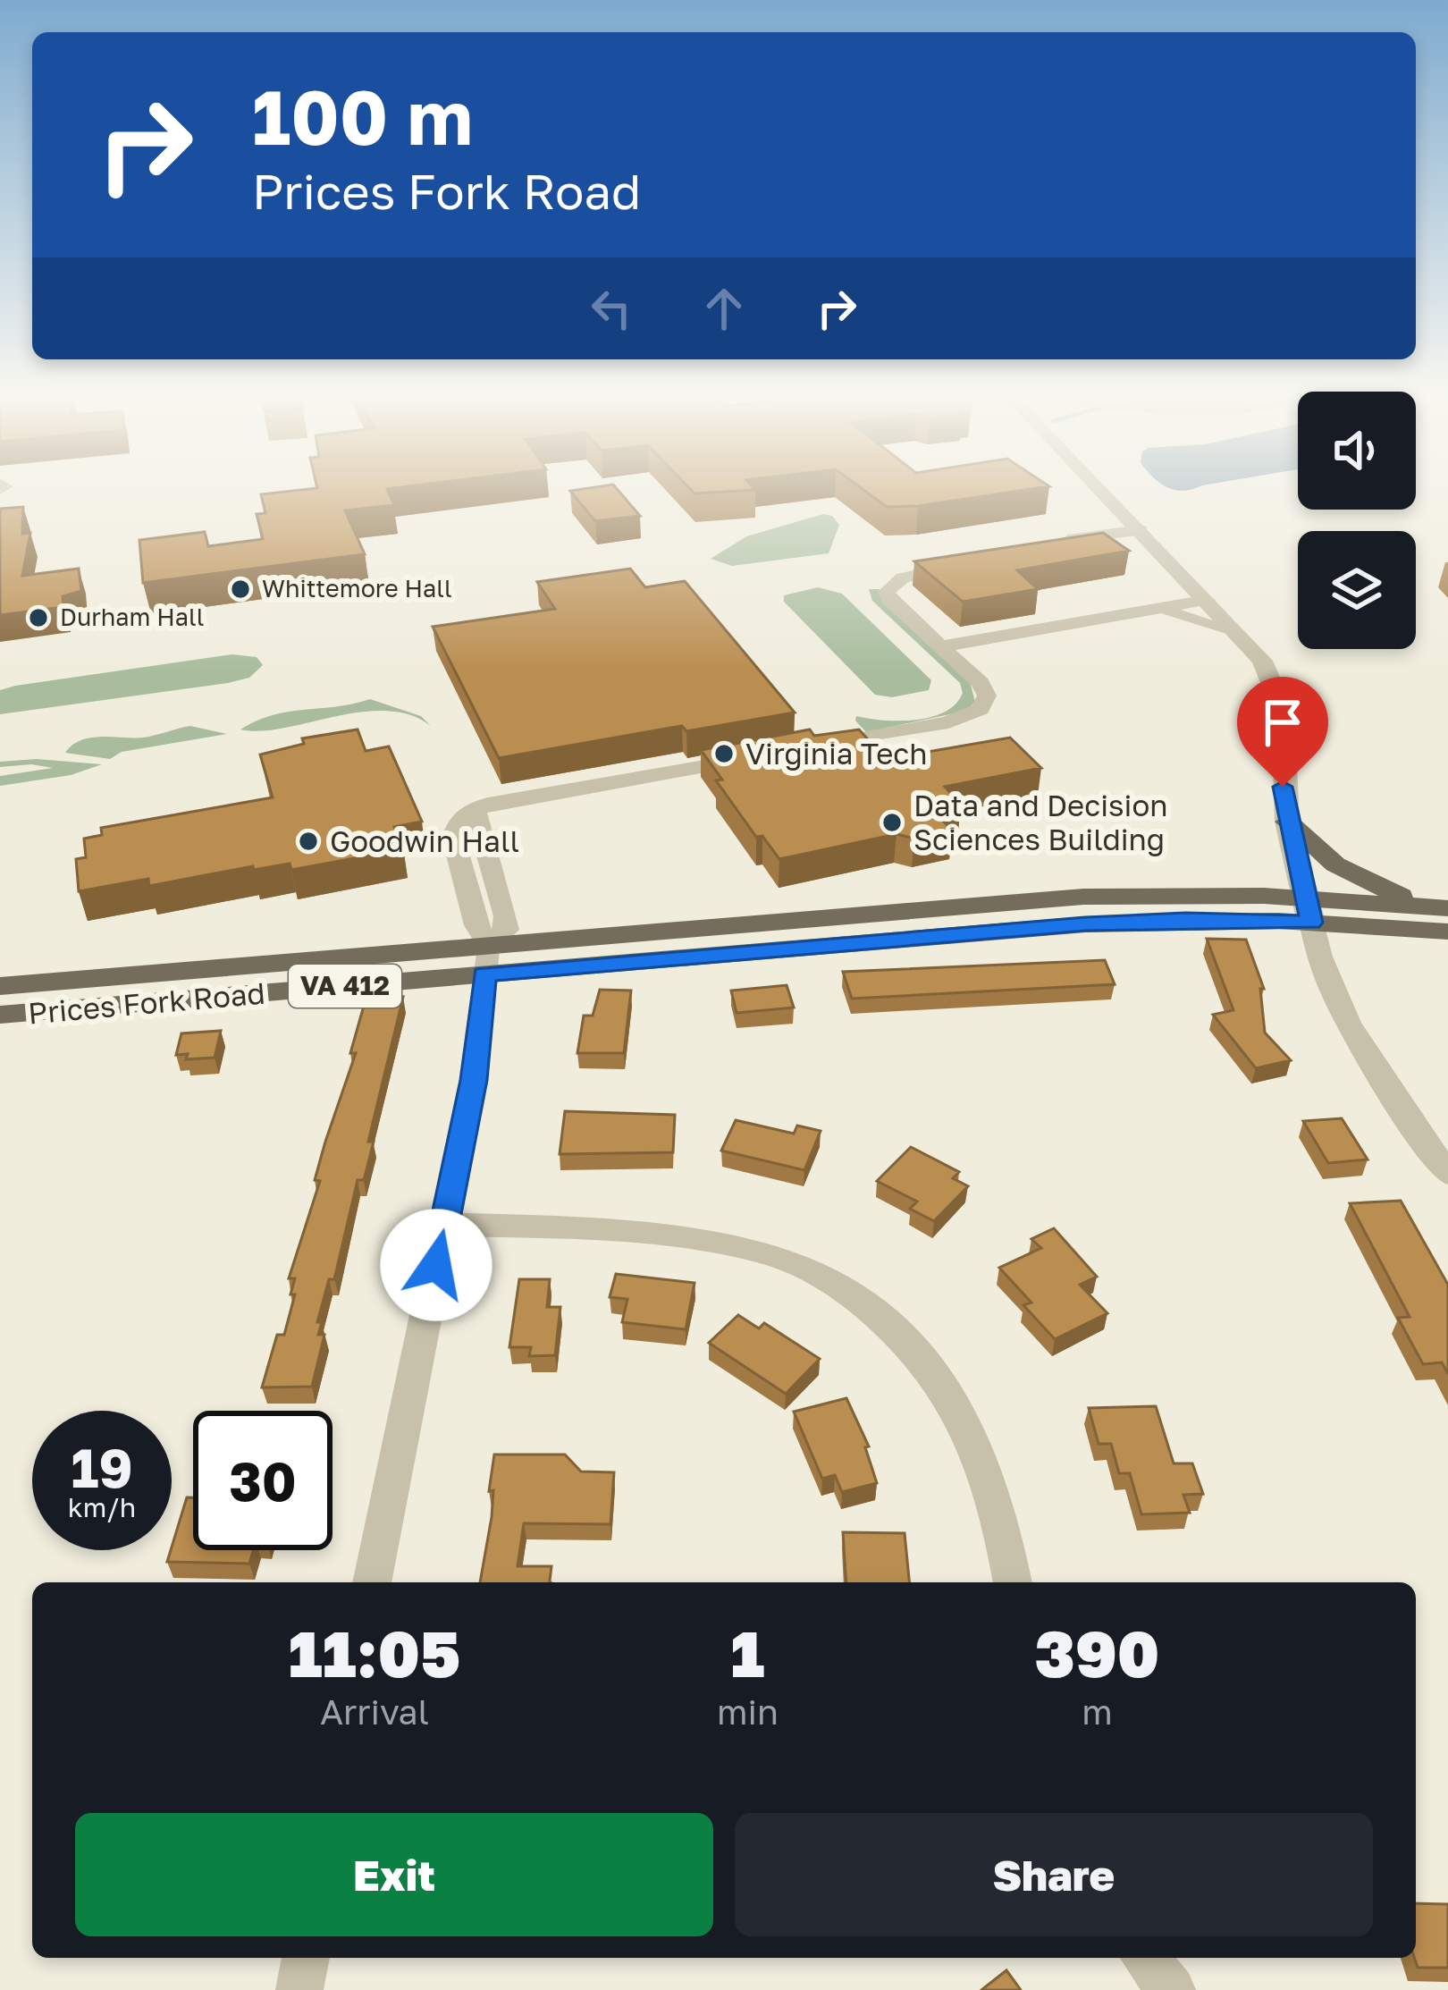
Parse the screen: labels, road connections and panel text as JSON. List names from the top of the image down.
{
  "streets": {
    "main road": ["VA 412", "Prices Fork Road"]
  },
  "places": [
    "Whittemore Hall",
    "Durham Hall",
    "Virginia Tech",
    "Data and Decision Sciences Building",
    "Goodwin Hall"
  ],
  "page": {
    "turn": ["100 m", "Prices Fork Road"],
    "speed": "19 km/h",
    "limit": "30",
    "eta": [
      "11:05",
      "Arrival",
      "1",
      "min",
      "390",
      "m"
    ],
    "buttons": ["Exit", "Share"]
  }
}
